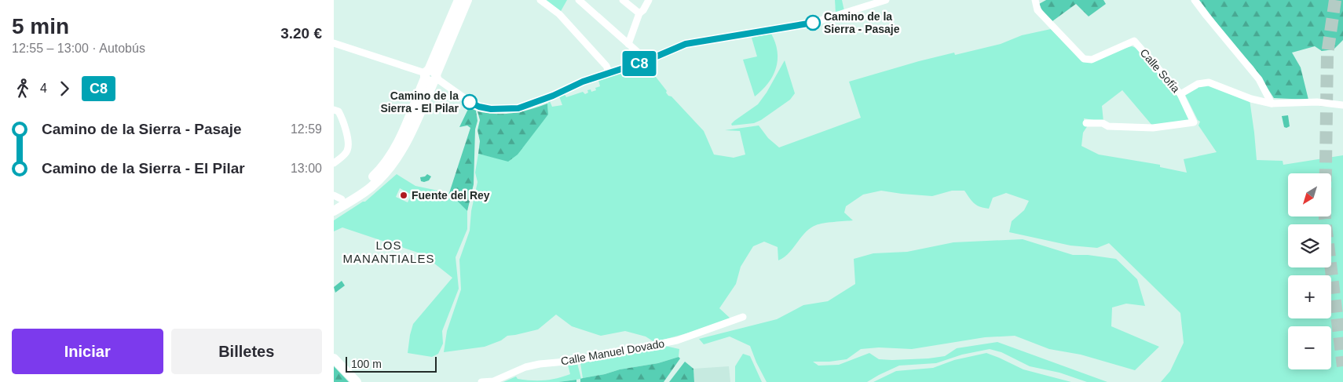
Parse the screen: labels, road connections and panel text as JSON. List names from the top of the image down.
{
  "streets": {
    "street": ["Calle Sofía", "Calle Manuel Dovado"]
  },
  "districts": ["LOS MANANTIALES"],
  "places": ["Camino de la Sierra - Pasaje", "Camino de la Sierra - El Pilar", "Fuente del Rey"],
  "lines": ["bus line C8"],
  "scale_bar": "100 m",
  "north": "bottom left",
  "page": {
    "heading": ["5 min", "12:55 – 13:00 · Autobús", "3.20 €"],
    "on_map": "C8",
    "legs": ["4", "C8"],
    "list": [
      {
        "name": "Camino de la Sierra - Pasaje",
        "value": "12:59"
      },
      {
        "name": "Camino de la Sierra - El Pilar",
        "value": "13:00"
      }
    ],
    "map_buttons": ["+", "−"],
    "buttons": ["Iniciar", "Billetes"],
    "scale": "100 m"
  }
}
